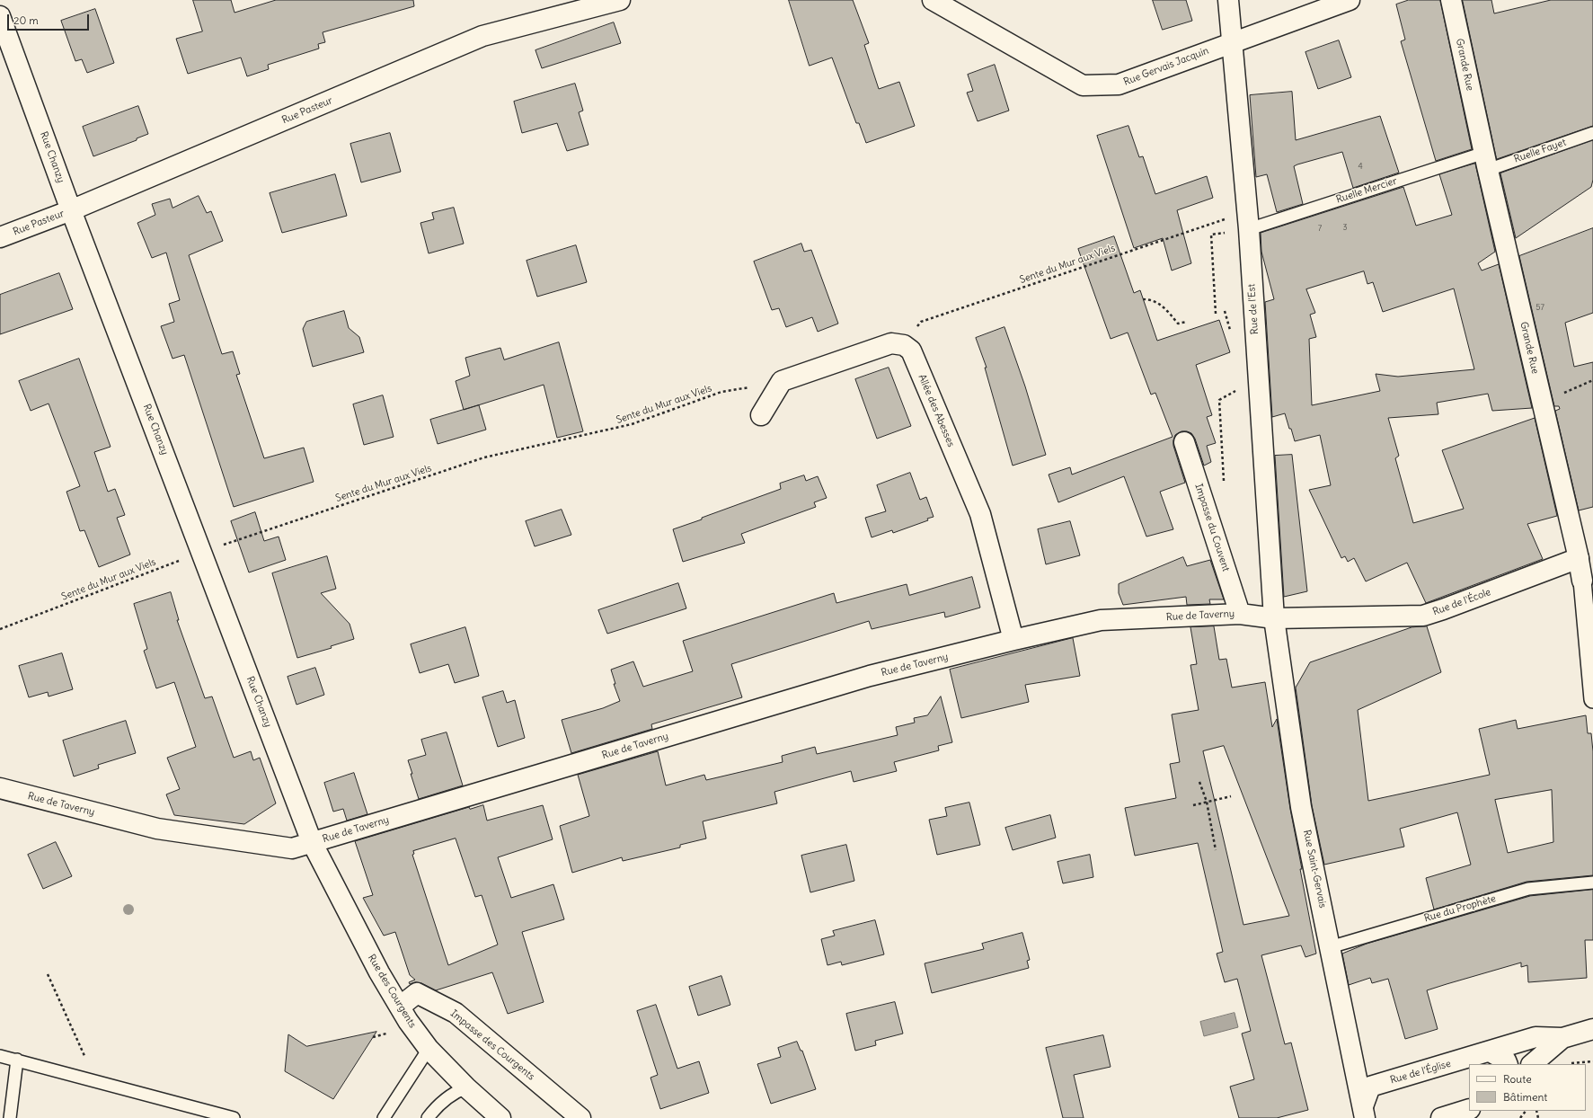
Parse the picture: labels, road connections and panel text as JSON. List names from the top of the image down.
{
  "streets": {
    "street": [
      "Grande Rue",
      "Rue Gervais Jacquin",
      "Rue Pasteur",
      "Rue Chanzy",
      "Rue de l'Est",
      "Allée des Abesses",
      "Impasse du Couvent",
      "Rue de l'École",
      "Rue de Taverny",
      "Rue Saint-Gervais",
      "Rue des Courgents",
      "Impasse des Courgents",
      "Rue de l'Église"
    ],
    "lane": ["Ruelle Fayet", "Ruelle Mercier", "Rue du Prophète"],
    "path": ["Sente du Mur aux Viels"]
  },
  "crossings": [
    ["Grande Rue", "Ruelle Fayet"],
    ["Grande Rue", "Ruelle Mercier"],
    ["Grande Rue", "Rue de l'École"],
    ["Rue Gervais Jacquin", "Rue de l'Est"],
    ["Rue Pasteur", "Rue Chanzy"],
    ["Ruelle Fayet", "Ruelle Mercier"],
    ["Rue Chanzy", "Sente du Mur aux Viels"],
    ["Rue Chanzy", "Rue de Taverny"],
    ["Rue Chanzy", "Rue des Courgents"],
    ["Ruelle Mercier", "Sente du Mur aux Viels"],
    ["Ruelle Mercier", "Rue de l'Est"],
    ["Sente du Mur aux Viels", "Rue de l'Est"],
    ["Sente du Mur aux Viels", "Allée des Abesses"],
    ["Rue de l'Est", "Rue de l'École"],
    ["Rue de l'Est", "Rue de Taverny"],
    ["Rue de l'Est", "Rue Saint-Gervais"],
    ["Allée des Abesses", "Rue de Taverny"],
    ["Impasse du Couvent", "Rue de Taverny"],
    ["Rue de l'École", "Rue de Taverny"],
    ["Rue de l'École", "Rue Saint-Gervais"],
    ["Rue de Taverny", "Rue Saint-Gervais"],
    ["Rue de Taverny", "Rue des Courgents"],
    ["Rue Saint-Gervais", "Rue du Prophète"],
    ["Rue Saint-Gervais", "Rue de l'Église"],
    ["Rue des Courgents", "Impasse des Courgents"]
  ],
  "house_numbers": [
    "4",
    "3",
    "7",
    "57"
  ],
  "legend": ["Route", "Bâtiment"],
  "scale_bar": "20 m"
}
